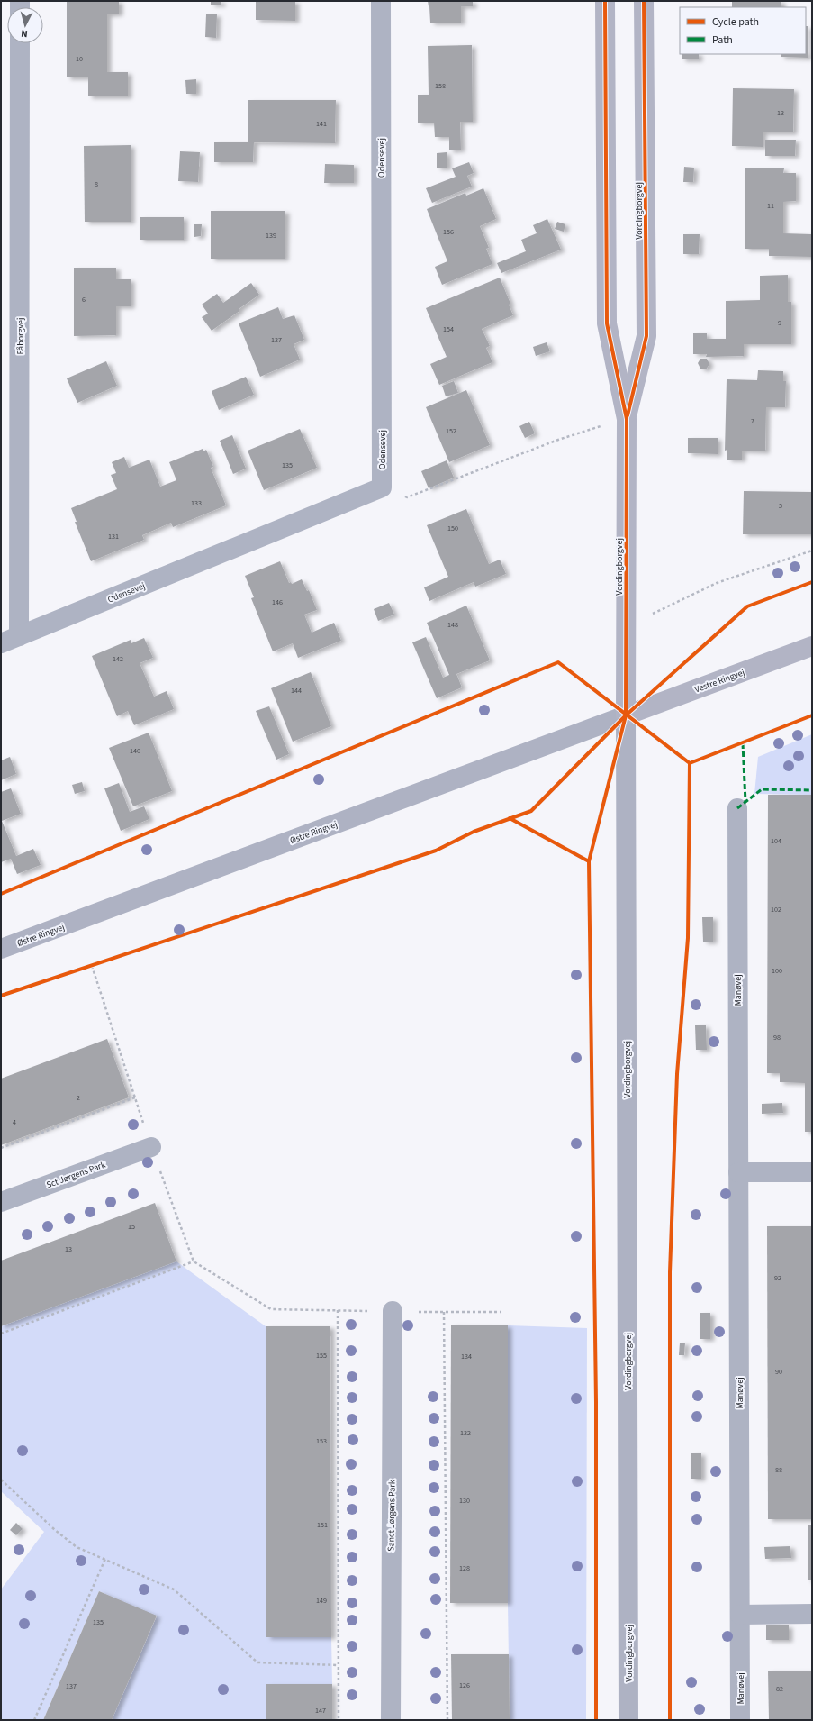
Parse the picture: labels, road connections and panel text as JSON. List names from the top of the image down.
{
  "streets": {
    "main road": ["Vordingborgvej", "Vestre Ringvej"],
    "street": [
      "Odensevej",
      "Fåborgvej",
      "Østre Ringvej",
      "Manøvej",
      "Sct Jørgens Park",
      "Sanct Jørgens Park"
    ]
  },
  "crossings": [
    ["Odensevej", "Fåborgvej"],
    ["Vordingborgvej", "Vestre Ringvej"],
    ["Vordingborgvej", "Østre Ringvej"],
    ["Vestre Ringvej", "Østre Ringvej"]
  ],
  "house_numbers": [
    "10",
    "158",
    "13",
    "141",
    "8",
    "11",
    "156",
    "139",
    "6",
    "9",
    "154",
    "137",
    "7",
    "152",
    "135",
    "133",
    "5",
    "150",
    "131",
    "146",
    "148",
    "142",
    "144",
    "140",
    "104",
    "102",
    "100",
    "98",
    "2",
    "4",
    "15",
    "13",
    "92",
    "155",
    "134",
    "90",
    "132",
    "153",
    "88",
    "130",
    "151",
    "128",
    "149",
    "135",
    "126",
    "137",
    "82",
    "147"
  ],
  "legend": ["Cycle path", "Path"],
  "north": "bottom"
}
